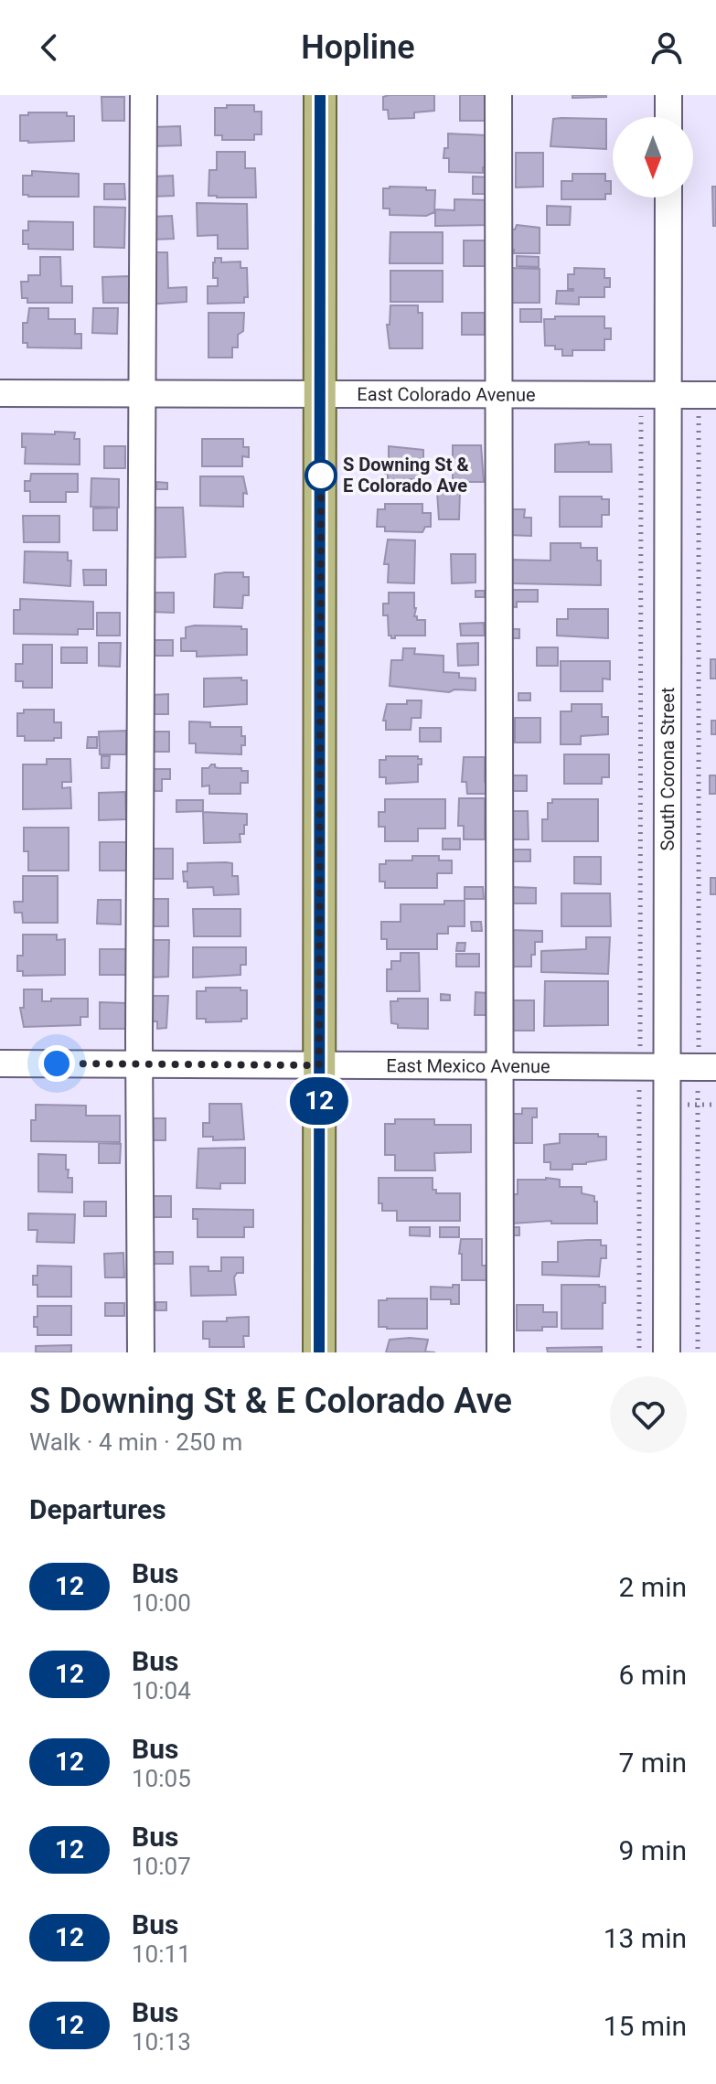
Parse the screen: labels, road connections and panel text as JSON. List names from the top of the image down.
{
  "streets": {
    "street": ["East Colorado Avenue", "South Corona Street", "East Mexico Avenue"]
  },
  "crossings": [
    ["East Colorado Avenue", "South Corona Street"],
    ["South Corona Street", "East Mexico Avenue"]
  ],
  "places": ["S Downing St & E Colorado Ave"],
  "lines": ["bus line 12"],
  "north": "bottom",
  "page": {
    "header": "Hopline",
    "on_map": "12",
    "heading": [
      ["S Downing St & E Colorado Ave", "Walk · 4 min · 250 m"],
      "Departures"
    ],
    "list": [
      {
        "mark": "12",
        "name": "Bus",
        "note": "10:00",
        "value": "2 min"
      },
      {
        "mark": "12",
        "name": "Bus",
        "note": "10:04",
        "value": "6 min"
      },
      {
        "mark": "12",
        "name": "Bus",
        "note": "10:05",
        "value": "7 min"
      },
      {
        "mark": "12",
        "name": "Bus",
        "note": "10:07",
        "value": "9 min"
      },
      {
        "mark": "12",
        "name": "Bus",
        "note": "10:11",
        "value": "13 min"
      },
      {
        "mark": "12",
        "name": "Bus",
        "note": "10:13",
        "value": "15 min"
      }
    ]
  }
}
